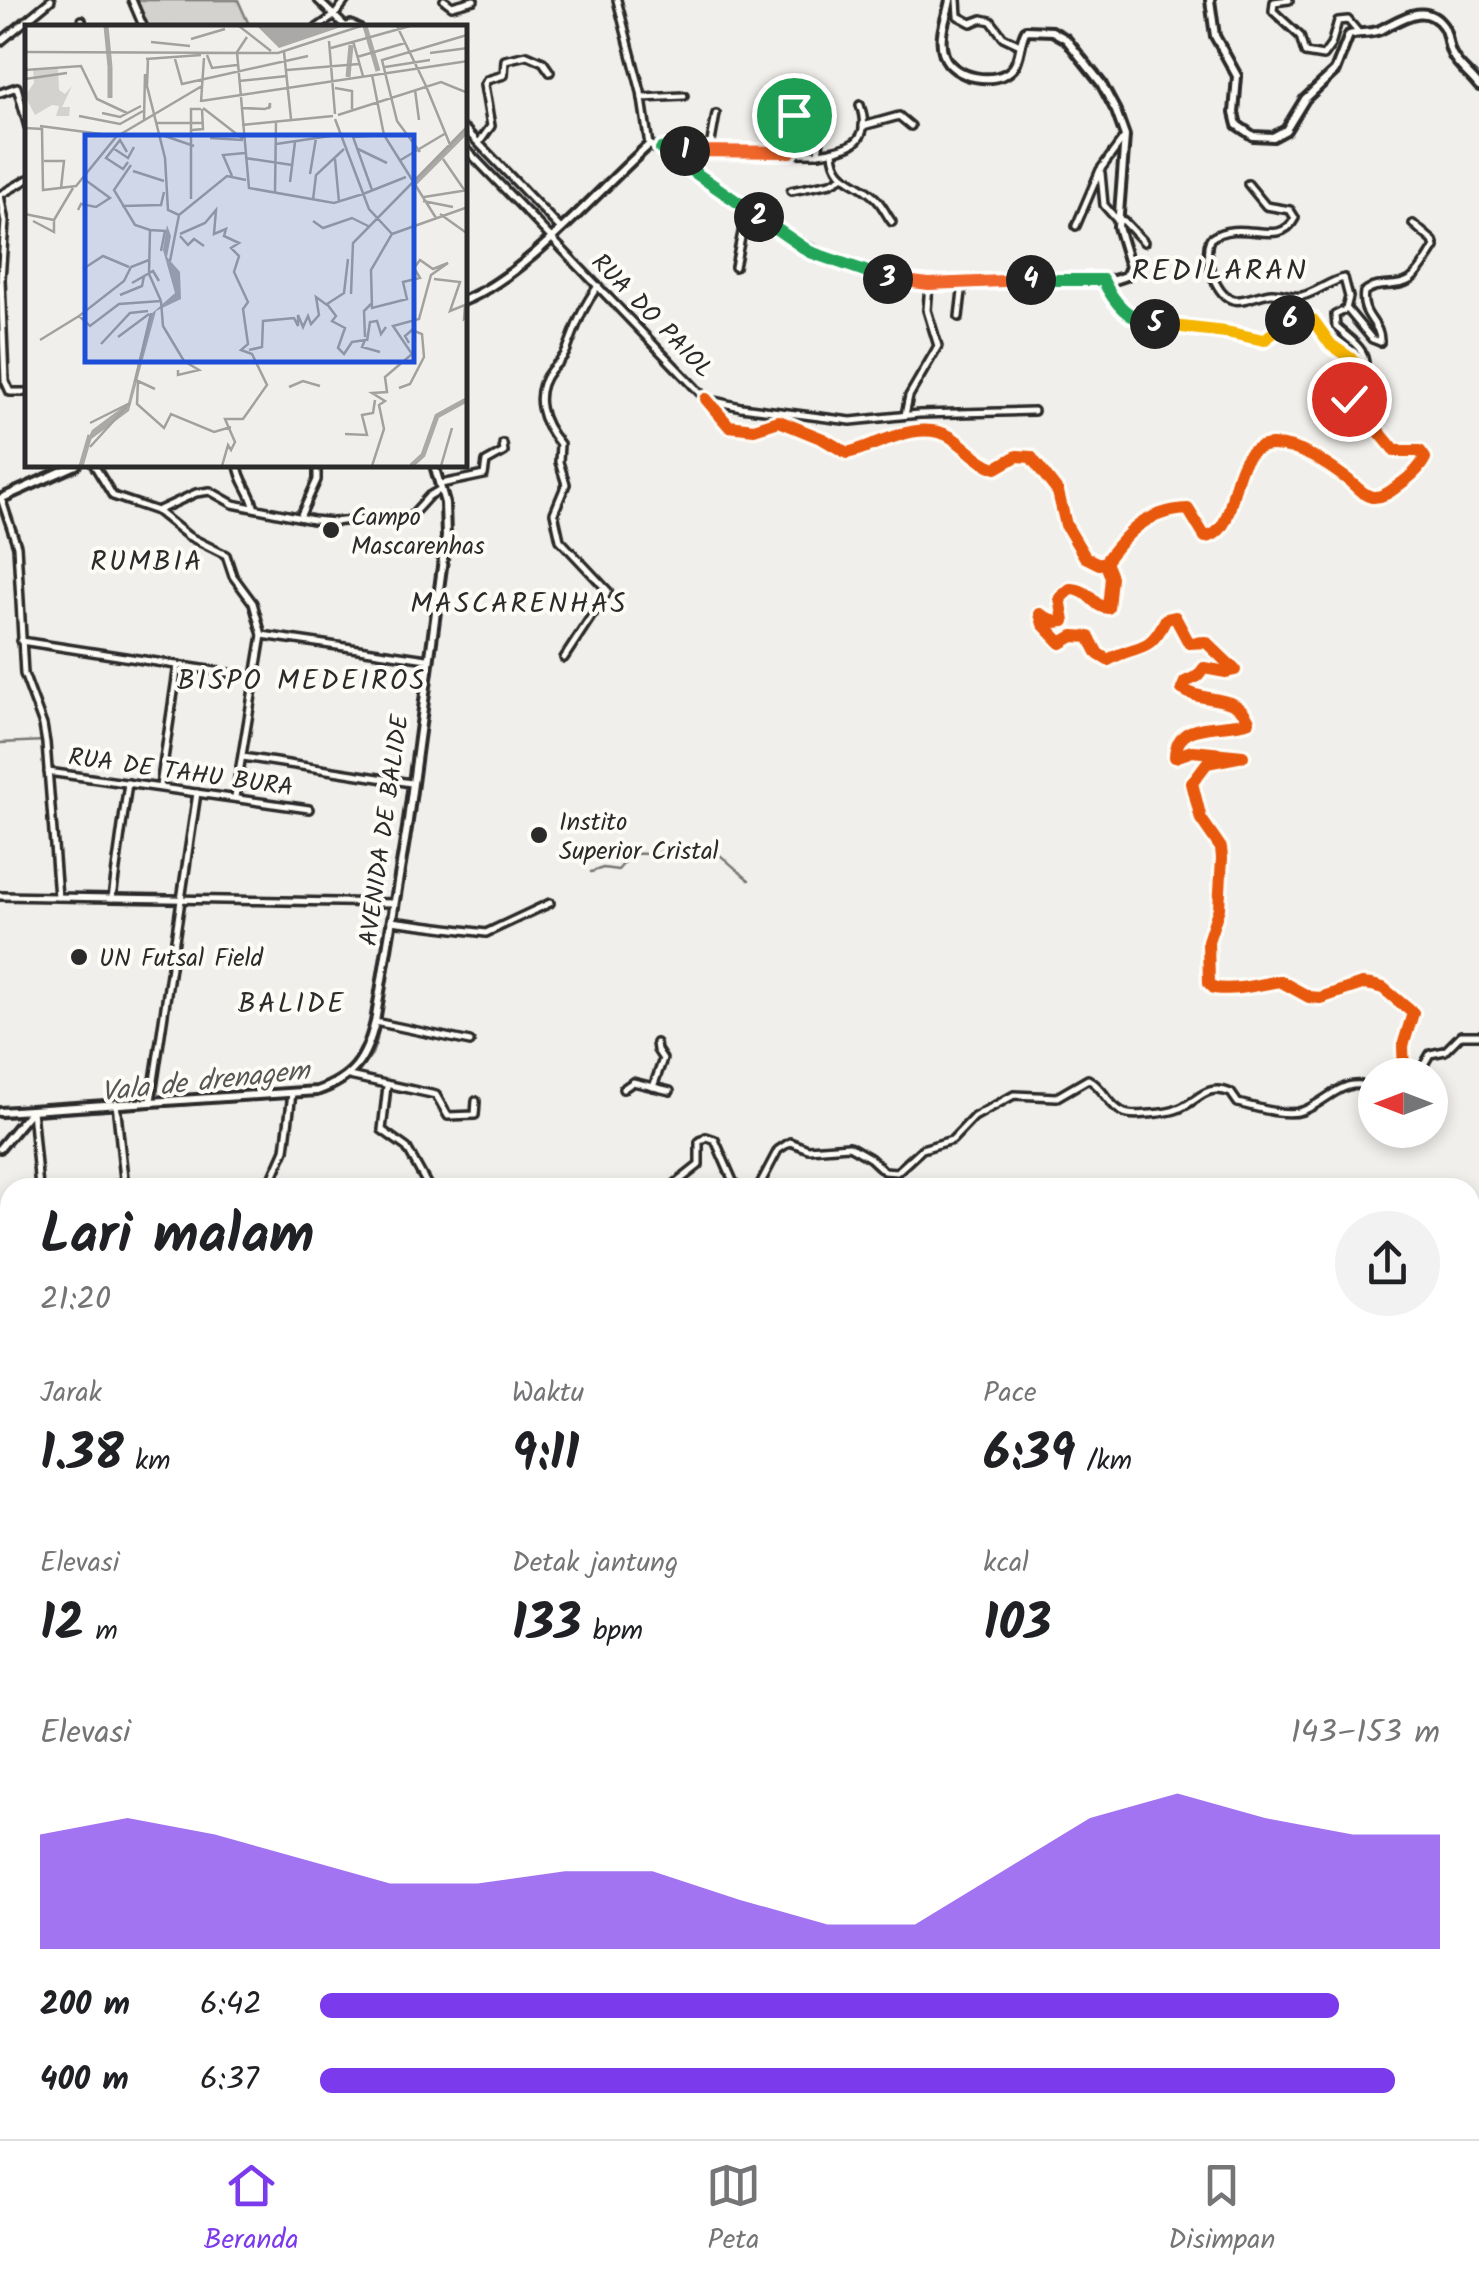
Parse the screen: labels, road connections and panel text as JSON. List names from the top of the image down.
{
  "streets": {
    "main road": ["AVENIDA DE BALIDE"],
    "street": ["RUA DO PAIOL", "RUA DE TAHU BURA"]
  },
  "districts": [
    "REDILARAN",
    "RUMBIA",
    "MASCARENHAS",
    "BISPO MEDEIROS",
    "BALIDE"
  ],
  "water": ["Vala de drenagem"],
  "places": ["Campo Mascarenhas", "Instito Superior Cristal", "UN Futsal Field"],
  "north": "left",
  "page": {
    "pins": [
      "1",
      "2",
      "3",
      "4",
      "6",
      "5"
    ],
    "heading": ["Lari malam", "21:20"],
    "stats": [
      ["Jarak", "1.38 km"],
      ["Waktu", "9:11"],
      ["Pace", "6:39 /km"],
      ["Elevasi", "12 m"],
      ["Detak jantung", "133 bpm"],
      ["kcal", "103"]
    ],
    "chart": ["Elevasi", "143–153 m"],
    "list": [
      {
        "name": "200 m",
        "note": "6:42"
      },
      {
        "name": "400 m",
        "note": "6:37"
      }
    ],
    "tabs": ["Beranda", "Peta", "Disimpan"]
  }
}
